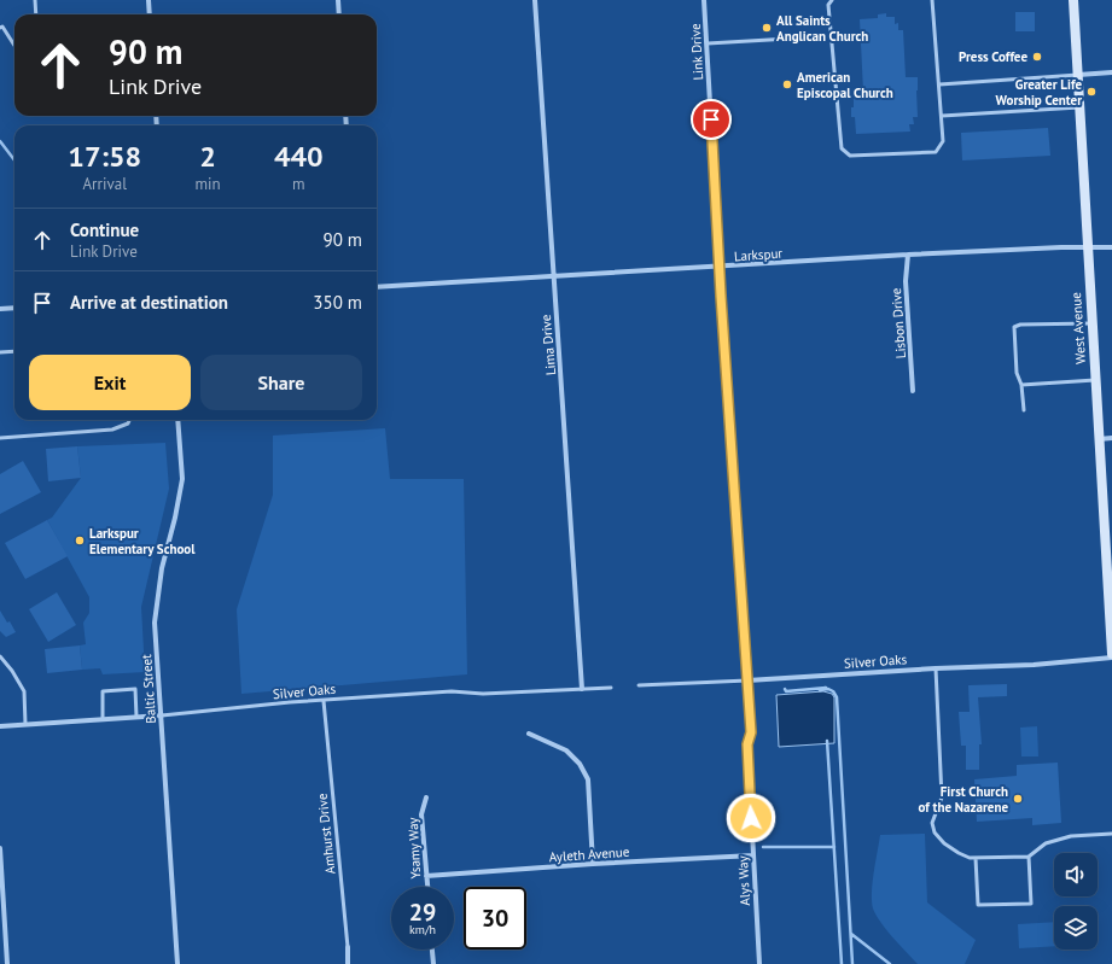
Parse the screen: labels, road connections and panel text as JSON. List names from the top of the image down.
{
  "streets": {
    "main road": ["West Avenue"],
    "street": [
      "Link Drive",
      "Larkspur",
      "Lisbon Drive",
      "Lima Drive",
      "Silver Oaks",
      "Baltic Street",
      "Amhurst Drive",
      "Ysamy Way",
      "Ayleth Avenue",
      "Alys Way"
    ]
  },
  "crossings": [
    ["Link Drive", "Larkspur"],
    ["Link Drive", "Silver Oaks"],
    ["Link Drive", "Alys Way"],
    ["Larkspur", "Lisbon Drive"],
    ["Larkspur", "West Avenue"],
    ["Larkspur", "Lima Drive"],
    ["Lima Drive", "Silver Oaks"],
    ["Silver Oaks", "Baltic Street"],
    ["Silver Oaks", "Amhurst Drive"],
    ["Silver Oaks", "Alys Way"],
    ["Ysamy Way", "Ayleth Avenue"],
    ["Ayleth Avenue", "Alys Way"]
  ],
  "places": [
    "All Saints Anglican Church",
    "Press Coffee",
    "American Episcopal Church",
    "Greater Life Worship Center",
    "Larkspur Elementary School",
    "First Church of the Nazarene"
  ],
  "page": {
    "turn": ["90 m", "Link Drive"],
    "eta": [
      "17:58",
      "Arrival",
      "2",
      "min",
      "440",
      "m"
    ],
    "list": [
      {
        "name": "Continue",
        "note": "Link Drive",
        "value": "90 m"
      },
      {
        "name": "Arrive at destination",
        "value": "350 m"
      }
    ],
    "buttons": ["Exit", "Share"],
    "speed": "29 km/h",
    "limit": "30"
  }
}
